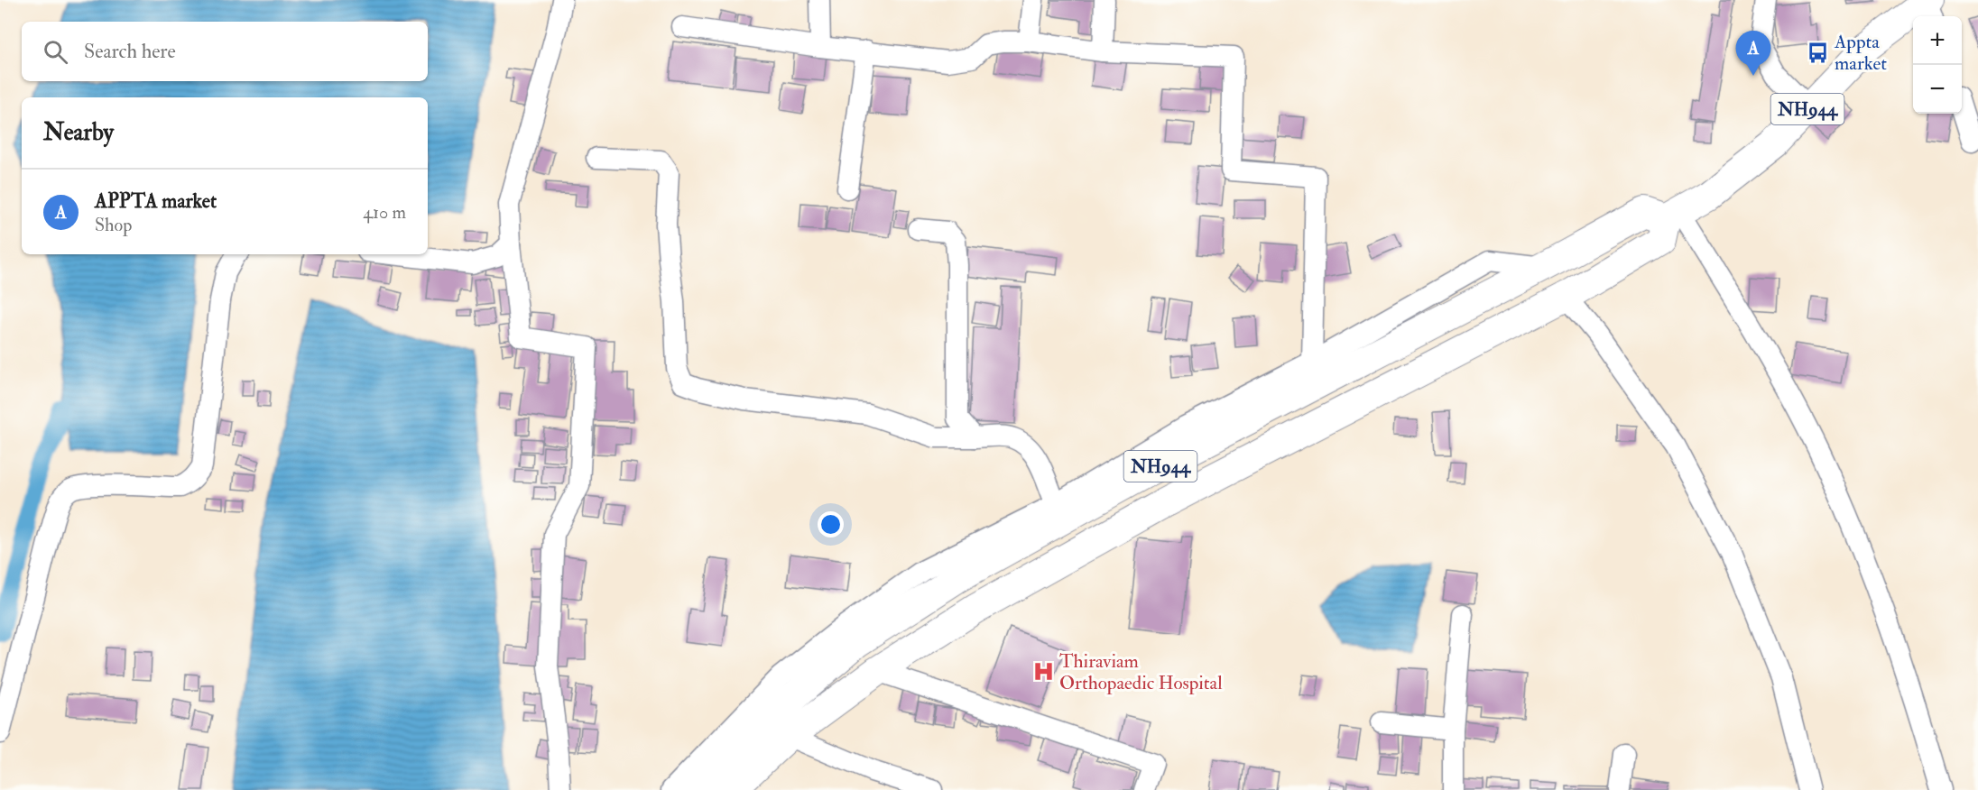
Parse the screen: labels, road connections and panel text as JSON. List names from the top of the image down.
{
  "streets": {
    "highway": ["NH944"]
  },
  "places": {
    "bus stop": ["Appta market"],
    "hospital": ["Thiraviam Orthopaedic Hospital"]
  },
  "page": {
    "map_buttons": ["+", "−"],
    "search": "Search here",
    "pins": "A",
    "heading": "Nearby",
    "list": [
      {
        "mark": "A",
        "name": "APPTA market",
        "note": "Shop",
        "value": "410 m"
      }
    ]
  }
}
